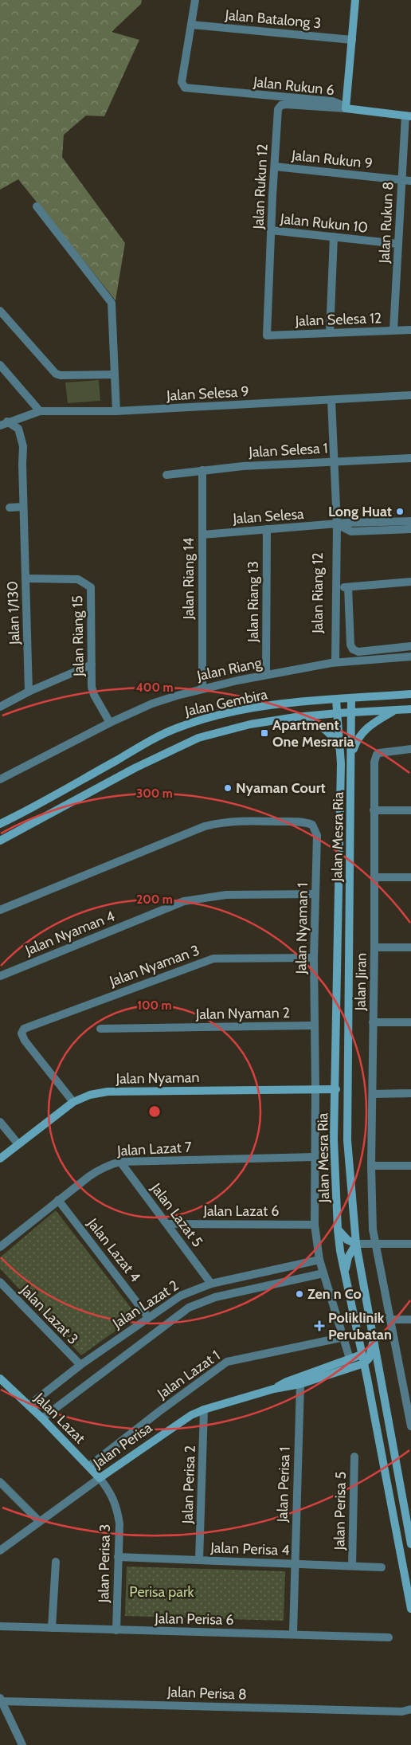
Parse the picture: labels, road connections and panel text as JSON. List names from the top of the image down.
{
  "streets": {
    "main road": [
      "Jalan Rukun 6",
      "Jalan Gembira",
      "Jalan Mesra Ria",
      "Jalan Nyaman",
      "Jalan Lazat",
      "Jalan Perisa"
    ],
    "street": [
      "Jalan Batalong 3",
      "Jalan Rukun 9",
      "Jalan Rukun 12",
      "Jalan Rukun 8",
      "Jalan Rukun 10",
      "Jalan Selesa 12",
      "Jalan Selesa 9",
      "Jalan Selesa 1",
      "Jalan Selesa",
      "Jalan Riang 14",
      "Jalan Riang 12",
      "Jalan Riang 13",
      "Jalan 1/130",
      "Jalan Riang 15",
      "Jalan Riang",
      "Jalan Nyaman 1",
      "Jalan Nyaman 4",
      "Jalan Nyaman 3",
      "Jalan Jiran",
      "Jalan Nyaman 2",
      "Jalan Lazat 7",
      "Jalan Lazat 6",
      "Jalan Lazat 5",
      "Jalan Lazat 4",
      "Jalan Lazat 2",
      "Jalan Lazat 3",
      "Jalan Lazat 1",
      "Jalan Perisa 2",
      "Jalan Perisa 1",
      "Jalan Perisa 5",
      "Jalan Perisa 4",
      "Jalan Perisa 3",
      "Jalan Perisa 6",
      "Jalan Perisa 8"
    ]
  },
  "crossings": [
    ["Jalan Batalong 3", "Jalan Rukun 6"],
    ["Jalan Rukun 6", "Jalan Rukun 12"],
    ["Jalan Rukun 6", "Jalan Rukun 8"],
    ["Jalan Rukun 9", "Jalan Rukun 12"],
    ["Jalan Rukun 9", "Jalan Rukun 8"],
    ["Jalan Rukun 12", "Jalan Rukun 10"],
    ["Jalan Rukun 12", "Jalan Selesa 12"],
    ["Jalan Rukun 8", "Jalan Rukun 10"],
    ["Jalan Rukun 8", "Jalan Selesa 12"],
    ["Jalan Selesa 9", "Jalan Riang 12"],
    ["Jalan Selesa 9", "Jalan 1/130"],
    ["Jalan Selesa 1", "Jalan Riang 14"],
    ["Jalan Selesa 1", "Jalan Riang 12"],
    ["Jalan Selesa", "Jalan Riang 14"],
    ["Jalan Selesa", "Jalan Riang 12"],
    ["Jalan Selesa", "Jalan Riang 13"],
    ["Jalan Riang 14", "Jalan Riang"],
    ["Jalan Riang 12", "Jalan Riang"],
    ["Jalan Riang 13", "Jalan Riang"],
    ["Jalan 1/130", "Jalan Riang 15"],
    ["Jalan Riang 15", "Jalan Riang"],
    ["Jalan Gembira", "Jalan Mesra Ria"],
    ["Jalan Mesra Ria", "Jalan Nyaman"],
    ["Jalan Mesra Ria", "Jalan Perisa"],
    ["Jalan Nyaman 1", "Jalan Nyaman 4"],
    ["Jalan Nyaman 1", "Jalan Nyaman 3"],
    ["Jalan Nyaman 1", "Jalan Nyaman 2"],
    ["Jalan Nyaman 1", "Jalan Nyaman"],
    ["Jalan Nyaman 1", "Jalan Lazat 7"],
    ["Jalan Nyaman 1", "Jalan Lazat 6"],
    ["Jalan Nyaman 1", "Jalan Lazat 2"],
    ["Jalan Nyaman 1", "Jalan Lazat 1"],
    ["Jalan Nyaman 1", "Jalan Perisa"],
    ["Jalan Nyaman 3", "Jalan Nyaman"],
    ["Jalan Lazat 7", "Jalan Lazat 5"],
    ["Jalan Lazat 7", "Jalan Lazat 4"],
    ["Jalan Lazat 6", "Jalan Lazat 5"],
    ["Jalan Lazat 5", "Jalan Lazat 2"],
    ["Jalan Lazat 4", "Jalan Lazat 2"],
    ["Jalan Lazat 2", "Jalan Lazat 3"],
    ["Jalan Lazat 2", "Jalan Lazat"],
    ["Jalan Lazat 1", "Jalan Lazat"],
    ["Jalan Lazat", "Jalan Perisa"],
    ["Jalan Lazat", "Jalan Perisa 3"],
    ["Jalan Perisa", "Jalan Perisa 2"],
    ["Jalan Perisa", "Jalan Perisa 1"],
    ["Jalan Perisa", "Jalan Perisa 3"],
    ["Jalan Perisa 2", "Jalan Perisa 4"],
    ["Jalan Perisa 1", "Jalan Perisa 4"],
    ["Jalan Perisa 1", "Jalan Perisa 6"],
    ["Jalan Perisa 5", "Jalan Perisa 4"],
    ["Jalan Perisa 4", "Jalan Perisa 3"],
    ["Jalan Perisa 3", "Jalan Perisa 6"]
  ],
  "parks": ["Perisa park"],
  "places": {
    "other": ["Long Huat", "Nyaman Court", "Zen n Co"],
    "transit": ["Apartment One Mesraria"],
    "health": ["Poliklinik Perubatan"]
  },
  "rings": [
    "400 m",
    "300 m",
    "200 m",
    "100 m"
  ]
}
